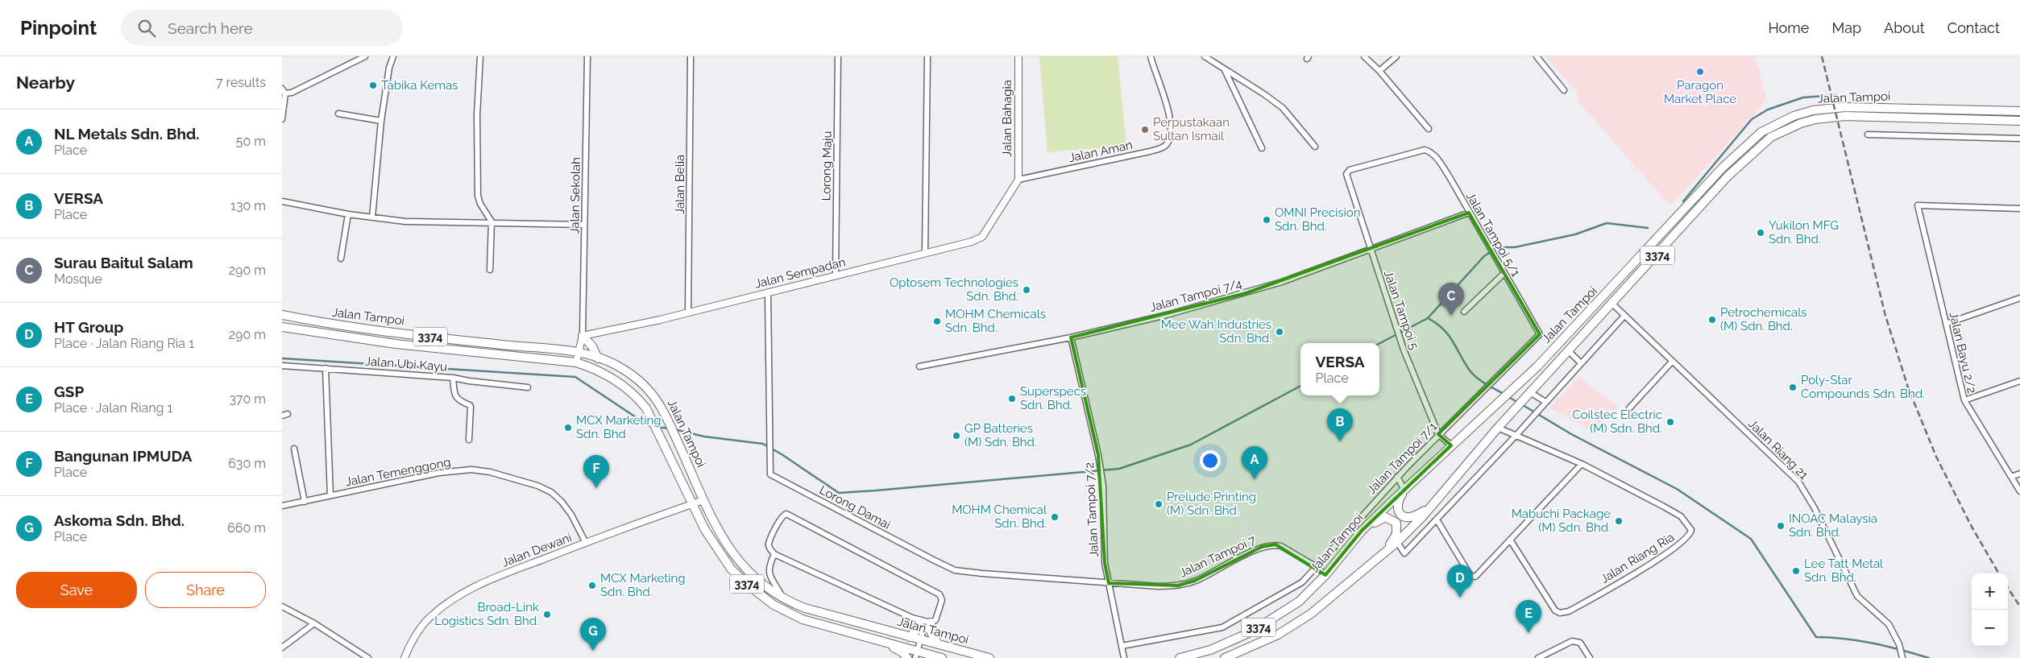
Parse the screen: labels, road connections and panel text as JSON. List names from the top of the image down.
{
  "streets": {
    "main road": ["Jalan Tampoi", "3374"],
    "street": [
      "Jalan Bahagia",
      "Jalan Aman",
      "Lorong Maju",
      "Jalan Belia",
      "Jalan Sekolah",
      "Jalan Tampoi 5/1",
      "Jalan Sempadan",
      "Jalan Tampoi 7/4",
      "Jalan Tampoi 5",
      "Jalan Bayu 2/2",
      "Jalan Ubi Kayu",
      "Jalan Riang 21",
      "Jalan Tampoi 7/1",
      "Jalan Temenggong",
      "Lorong Damai",
      "Jalan Tampoi 7/2",
      "Jalan Dewani",
      "Jalan Tampoi 7",
      "Jalan Riang Ria"
    ]
  },
  "crossings": [
    ["Jalan Tampoi", "Jalan Tampoi 5"],
    ["Jalan Tampoi", "Jalan Riang 21"],
    ["Jalan Tampoi", "Jalan Dewani"],
    ["Jalan Tampoi", "Jalan Tampoi 7"],
    ["Jalan Tampoi", "Jalan Riang Ria"],
    ["Jalan Bahagia", "Jalan Aman"],
    ["Jalan Bahagia", "Jalan Sempadan"],
    ["Jalan Aman", "Jalan Sempadan"],
    ["Lorong Maju", "Jalan Sempadan"],
    ["Jalan Belia", "Jalan Sempadan"],
    ["Jalan Sekolah", "Jalan Sempadan"],
    ["Jalan Tampoi 5/1", "Jalan Tampoi 7/4"],
    ["Jalan Tampoi 5/1", "Jalan Tampoi 5"],
    ["Jalan Tampoi 5/1", "Jalan Tampoi 7/1"],
    ["Jalan Sempadan", "Lorong Damai"],
    ["Jalan Tampoi 7/4", "Jalan Tampoi 5"],
    ["Jalan Tampoi 7/4", "Jalan Tampoi 7/2"],
    ["Jalan Tampoi 5", "Jalan Tampoi 7/1"],
    ["Jalan Tampoi 7/1", "Jalan Tampoi 7/2"],
    ["Jalan Tampoi 7/1", "Jalan Tampoi 7"],
    ["Jalan Temenggong", "Jalan Dewani"],
    ["Lorong Damai", "Jalan Tampoi 7/2"],
    ["Lorong Damai", "Jalan Tampoi 7"],
    ["Jalan Tampoi 7/2", "Jalan Tampoi 7"]
  ],
  "places": [
    "Paragon Market Place",
    "Tabika Kemas",
    "Perpustakaan Sultan Ismail",
    "OMNI Precision Sdn. Bhd.",
    "Yukilon MFG Sdn. Bhd.",
    "Optosem Technologies Sdn. Bhd.",
    "Petrochemicals (M) Sdn. Bhd.",
    "MOHM Chemicals Sdn. Bhd.",
    "Mee Wah Industries Sdn. Bhd.",
    "Poly-Star Compounds Sdn. Bhd.",
    "Superspecs Sdn. Bhd.",
    "Coilstec Electric (M) Sdn. Bhd.",
    "MCX Marketing Sdn. Bhd",
    "GP Batteries (M) Sdn. Bhd.",
    "Prelude Printing (M) Sdn. Bhd.",
    "MOHM Chemical Sdn. Bhd.",
    "Mabuchi Package (M) Sdn. Bhd.",
    "INOAC Malaysia Sdn. Bhd.",
    "Lee Tatt Metal Sdn. Bhd.",
    "MCX Marketing Sdn. Bhd.",
    "Broad-Link Logistics Sdn. Bhd."
  ],
  "page": {
    "header": "Pinpoint",
    "search": "Search here",
    "nav": [
      "Home",
      "Map",
      "About",
      "Contact"
    ],
    "heading": ["Nearby", "7 results"],
    "list": [
      {
        "mark": "A",
        "name": "NL Metals Sdn. Bhd.",
        "note": "Place",
        "value": "50 m"
      },
      {
        "mark": "B",
        "name": "VERSA",
        "note": "Place",
        "value": "130 m"
      },
      {
        "mark": "C",
        "name": "Surau Baitul Salam",
        "note": "Mosque",
        "value": "290 m"
      },
      {
        "mark": "D",
        "name": "HT Group",
        "note": "Place · Jalan Riang Ria 1",
        "value": "290 m"
      },
      {
        "mark": "E",
        "name": "GSP",
        "note": "Place · Jalan Riang 1",
        "value": "370 m"
      },
      {
        "mark": "F",
        "name": "Bangunan IPMUDA",
        "note": "Place",
        "value": "630 m"
      },
      {
        "mark": "G",
        "name": "Askoma Sdn. Bhd.",
        "note": "Place",
        "value": "660 m"
      }
    ],
    "pins": [
      "C",
      "B",
      "A",
      "F",
      "D",
      "E",
      "G"
    ],
    "popup": ["VERSA", "Place"],
    "buttons": ["Save", "Share"],
    "map_buttons": ["+", "−"]
  }
}
